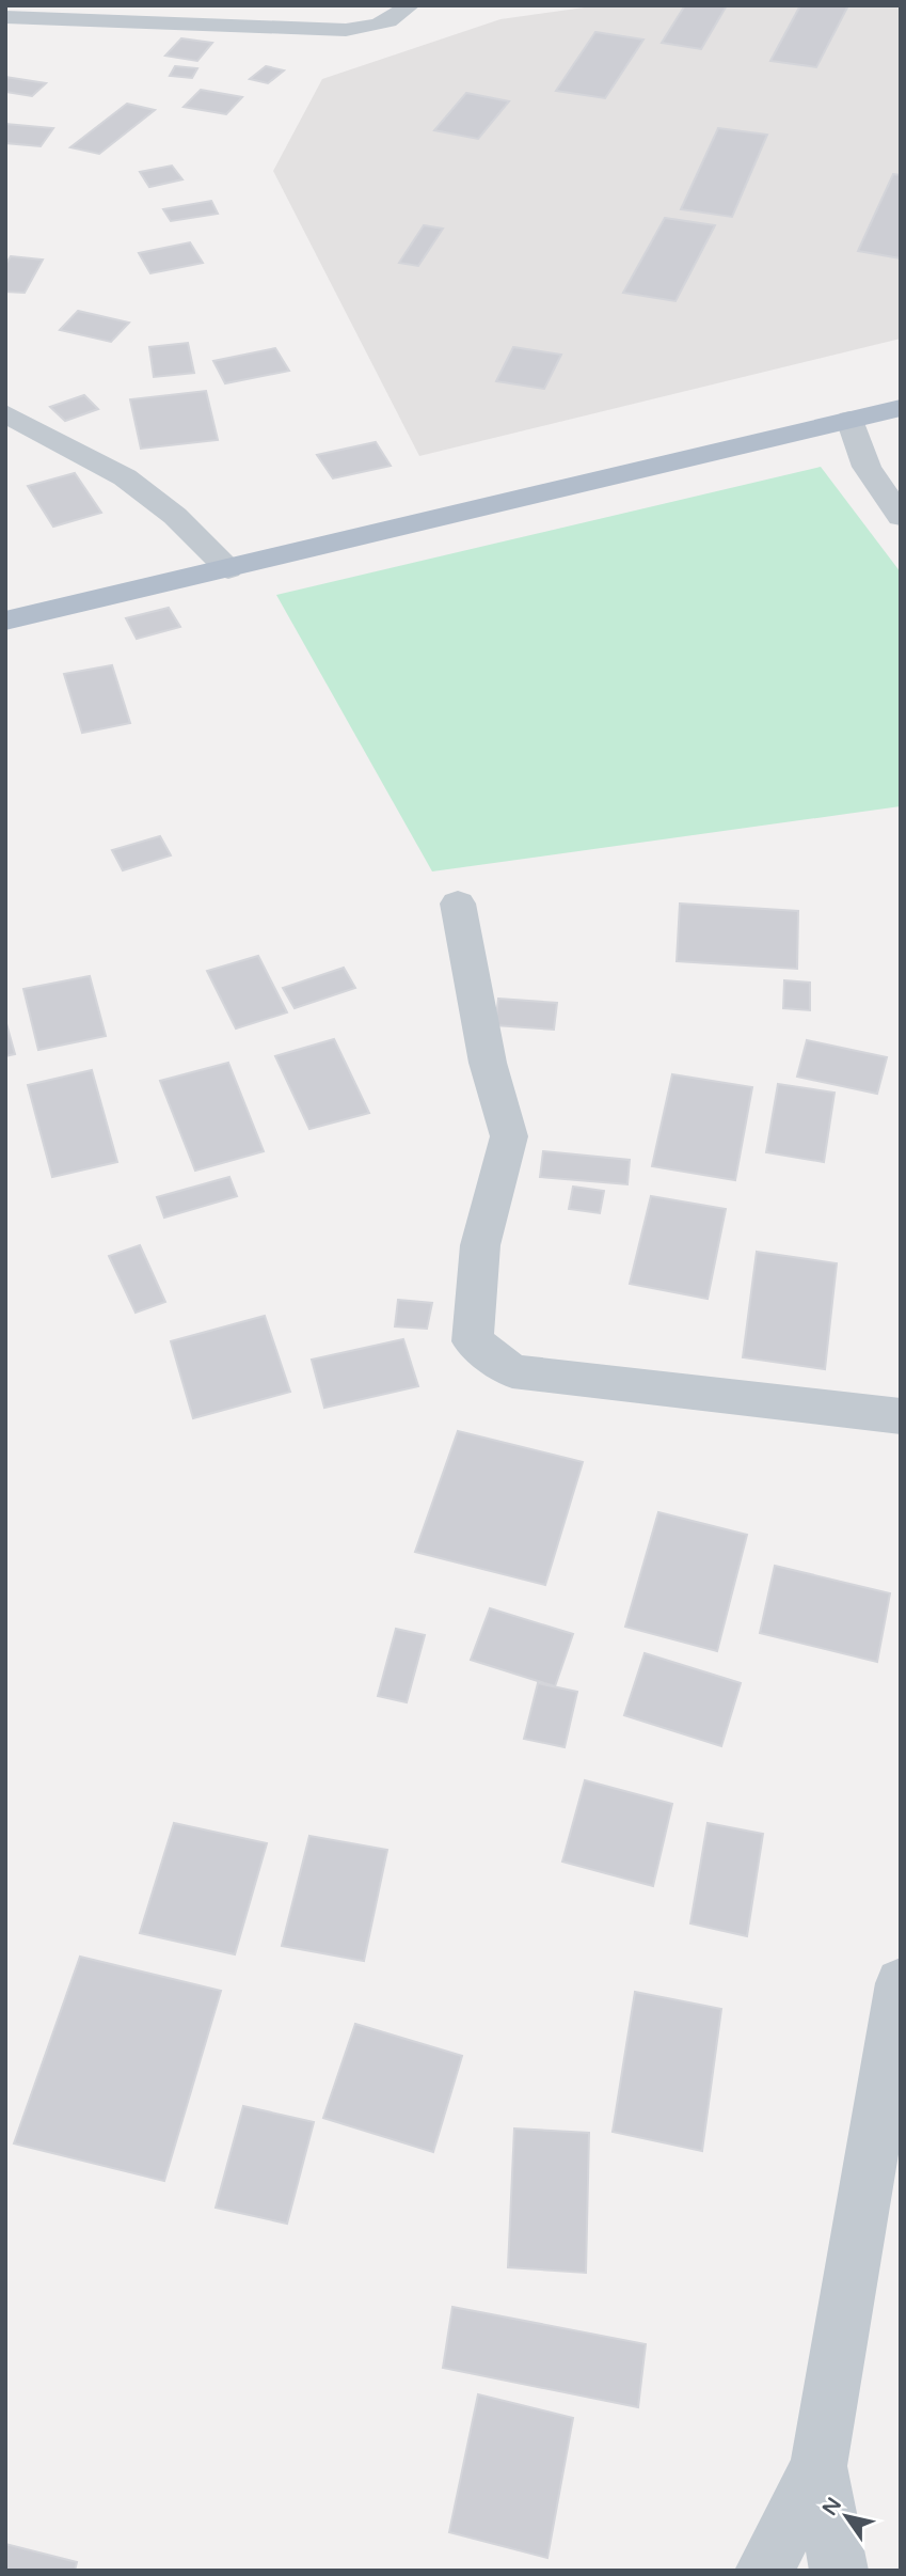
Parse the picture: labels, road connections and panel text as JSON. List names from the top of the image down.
{
  "north": "top left"
}
